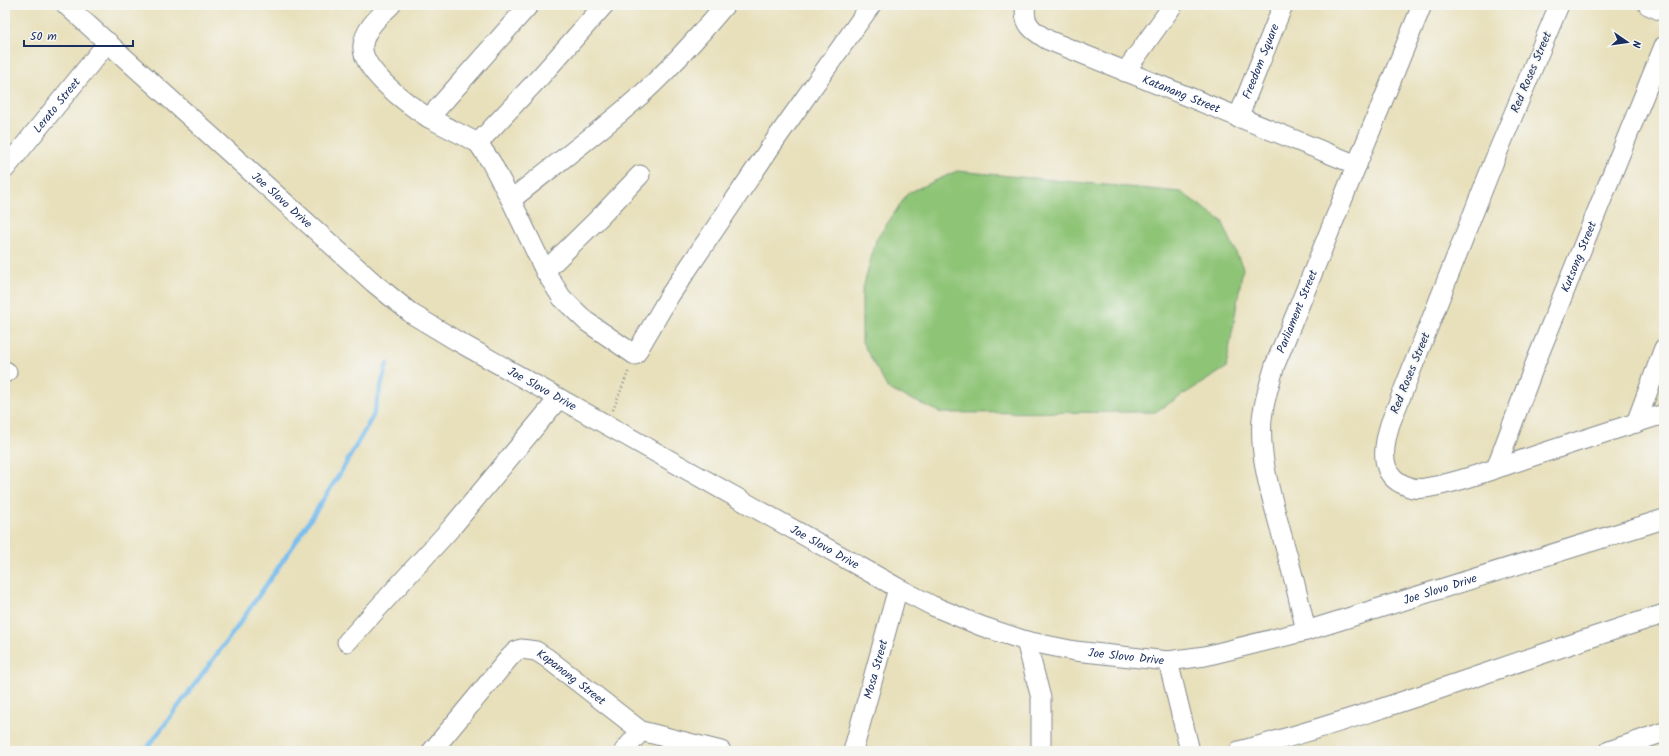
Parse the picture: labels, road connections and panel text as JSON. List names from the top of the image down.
{
  "streets": {
    "street": [
      "Freedom Square",
      "Red Roses Street",
      "Katanang Street",
      "Lerato Street",
      "Joe Slovo Drive",
      "Kutsong Street",
      "Parliament Street",
      "Mosa Street",
      "Kopanong Street"
    ]
  },
  "crossings": [
    ["Freedom Square", "Katanang Street"],
    ["Red Roses Street", "Kutsong Street"],
    ["Katanang Street", "Parliament Street"],
    ["Lerato Street", "Joe Slovo Drive"],
    ["Joe Slovo Drive", "Parliament Street"],
    ["Joe Slovo Drive", "Mosa Street"]
  ],
  "scale_bar": "50 m",
  "north": "right"
}
